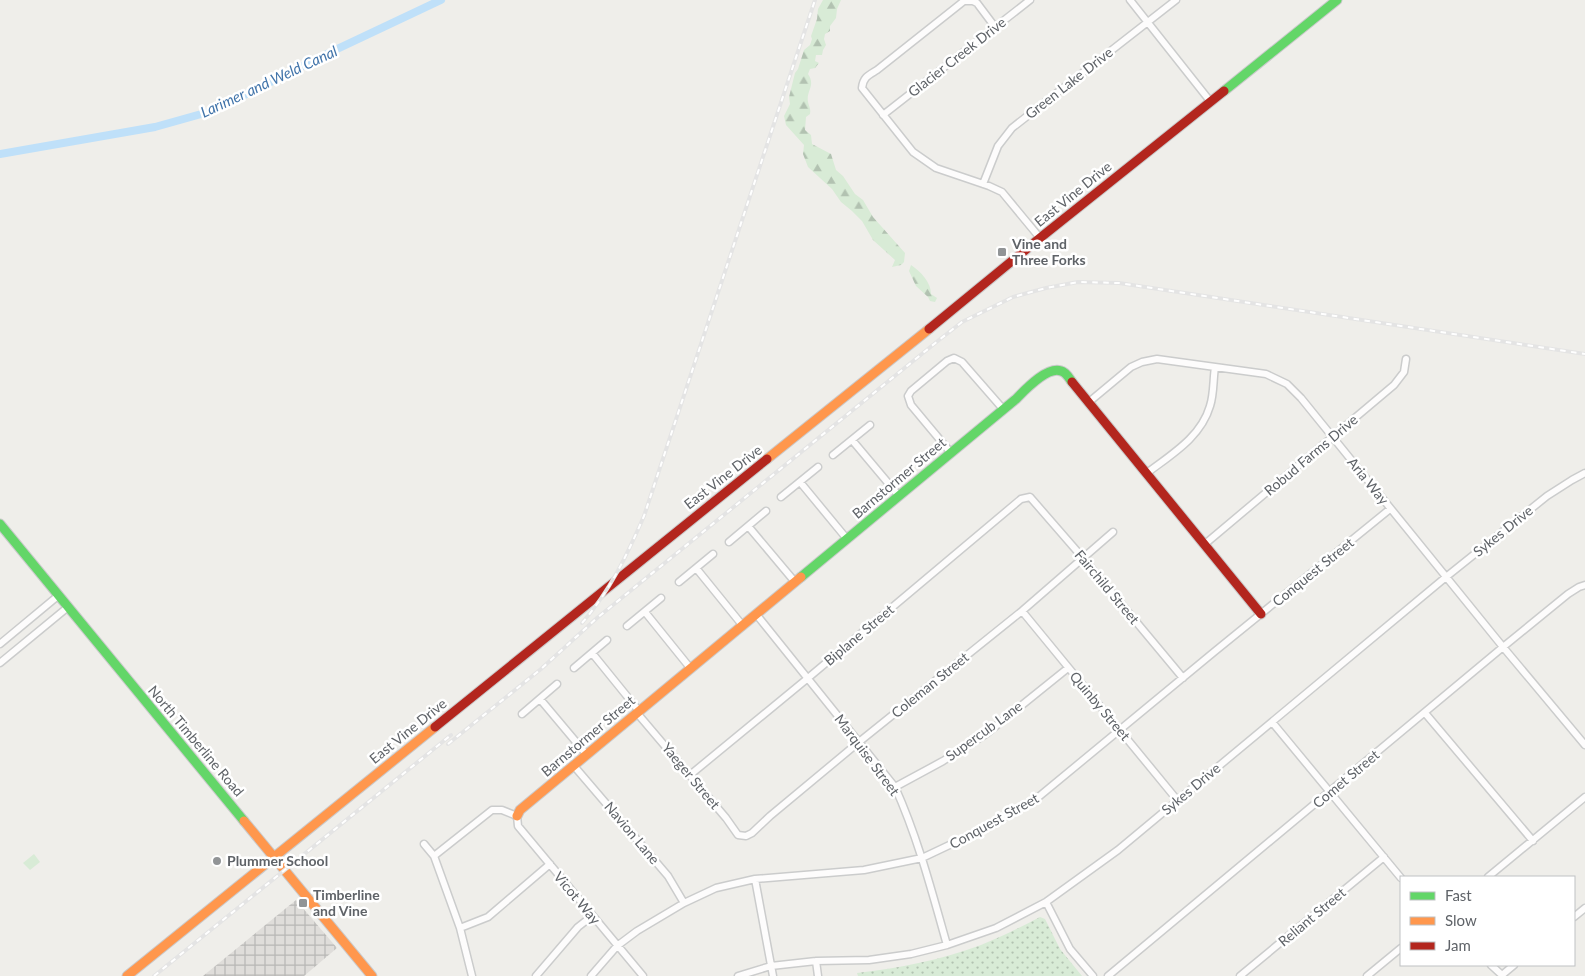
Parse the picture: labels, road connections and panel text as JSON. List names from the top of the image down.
{
  "streets": {
    "street": [
      "Glacier Creek Drive",
      "Green Lake Drive",
      "East Vine Drive",
      "Robud Farms Drive",
      "Barnstormer Street",
      "Aria Way",
      "Sykes Drive",
      "Conquest Street",
      "Fairchild Street",
      "Biplane Street",
      "Coleman Street",
      "Quinby Street",
      "Supercub Lane",
      "North Timberline Road",
      "Marquise Street",
      "Yaeger Street",
      "Comet Street",
      "Navion Lane",
      "Vicot Way",
      "Reliant Street"
    ]
  },
  "crossings": [
    ["East Vine Drive", "North Timberline Road"],
    ["Robud Farms Drive", "Barnstormer Street"],
    ["Robud Farms Drive", "Aria Way"],
    ["Barnstormer Street", "Aria Way"],
    ["Barnstormer Street", "Conquest Street"],
    ["Barnstormer Street", "Marquise Street"],
    ["Barnstormer Street", "Yaeger Street"],
    ["Barnstormer Street", "Navion Lane"],
    ["Barnstormer Street", "Vicot Way"],
    ["Aria Way", "Sykes Drive"],
    ["Aria Way", "Conquest Street"],
    ["Aria Way", "Comet Street"],
    ["Sykes Drive", "Quinby Street"],
    ["Sykes Drive", "Marquise Street"],
    ["Conquest Street", "Fairchild Street"],
    ["Conquest Street", "Quinby Street"],
    ["Conquest Street", "Marquise Street"],
    ["Conquest Street", "Navion Lane"],
    ["Conquest Street", "Vicot Way"],
    ["Fairchild Street", "Biplane Street"],
    ["Fairchild Street", "Coleman Street"],
    ["Biplane Street", "Marquise Street"],
    ["Biplane Street", "Yaeger Street"],
    ["Coleman Street", "Quinby Street"],
    ["Coleman Street", "Marquise Street"],
    ["Coleman Street", "Yaeger Street"],
    ["Quinby Street", "Supercub Lane"],
    ["Supercub Lane", "Marquise Street"]
  ],
  "water": ["Larimer and Weld Canal"],
  "places": {
    "transit": ["Vine and Three Forks", "Timberline and Vine"],
    "other": ["Plummer School"]
  },
  "legend": ["Fast", "Slow", "Jam"]
}
